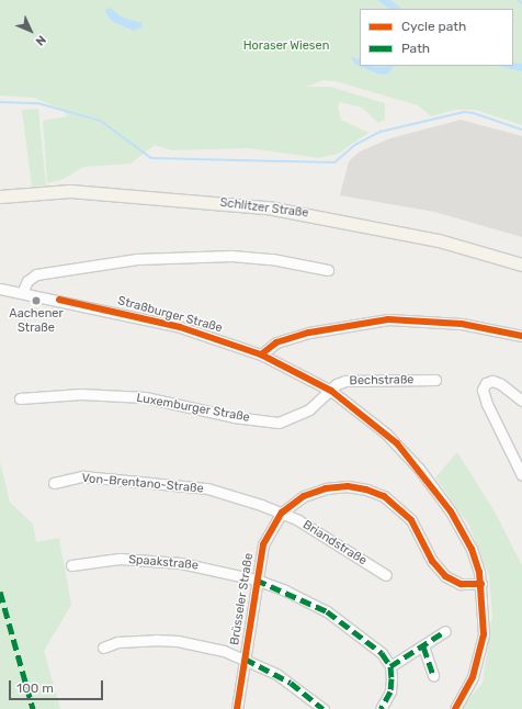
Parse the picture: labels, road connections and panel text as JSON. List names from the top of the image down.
{
  "streets": {
    "main road": ["Schlitzer Straße"],
    "street": [
      "Straßburger Straße",
      "Bechstraße",
      "Luxemburger Straße",
      "Von-Brentano-Straße",
      "Briandstraße",
      "Spaakstraße",
      "Brüsseler Straße"
    ]
  },
  "crossings": [
    ["Straßburger Straße", "Bechstraße"],
    ["Straßburger Straße", "Luxemburger Straße"],
    ["Straßburger Straße", "Brüsseler Straße"],
    ["Bechstraße", "Luxemburger Straße"],
    ["Von-Brentano-Straße", "Briandstraße"],
    ["Von-Brentano-Straße", "Brüsseler Straße"],
    ["Briandstraße", "Brüsseler Straße"],
    ["Spaakstraße", "Brüsseler Straße"]
  ],
  "parks": ["Horaser Wiesen"],
  "places": ["Aachener Straße"],
  "legend": ["Cycle path", "Path"],
  "scale_bar": "100 m",
  "north": "bottom right"
}
